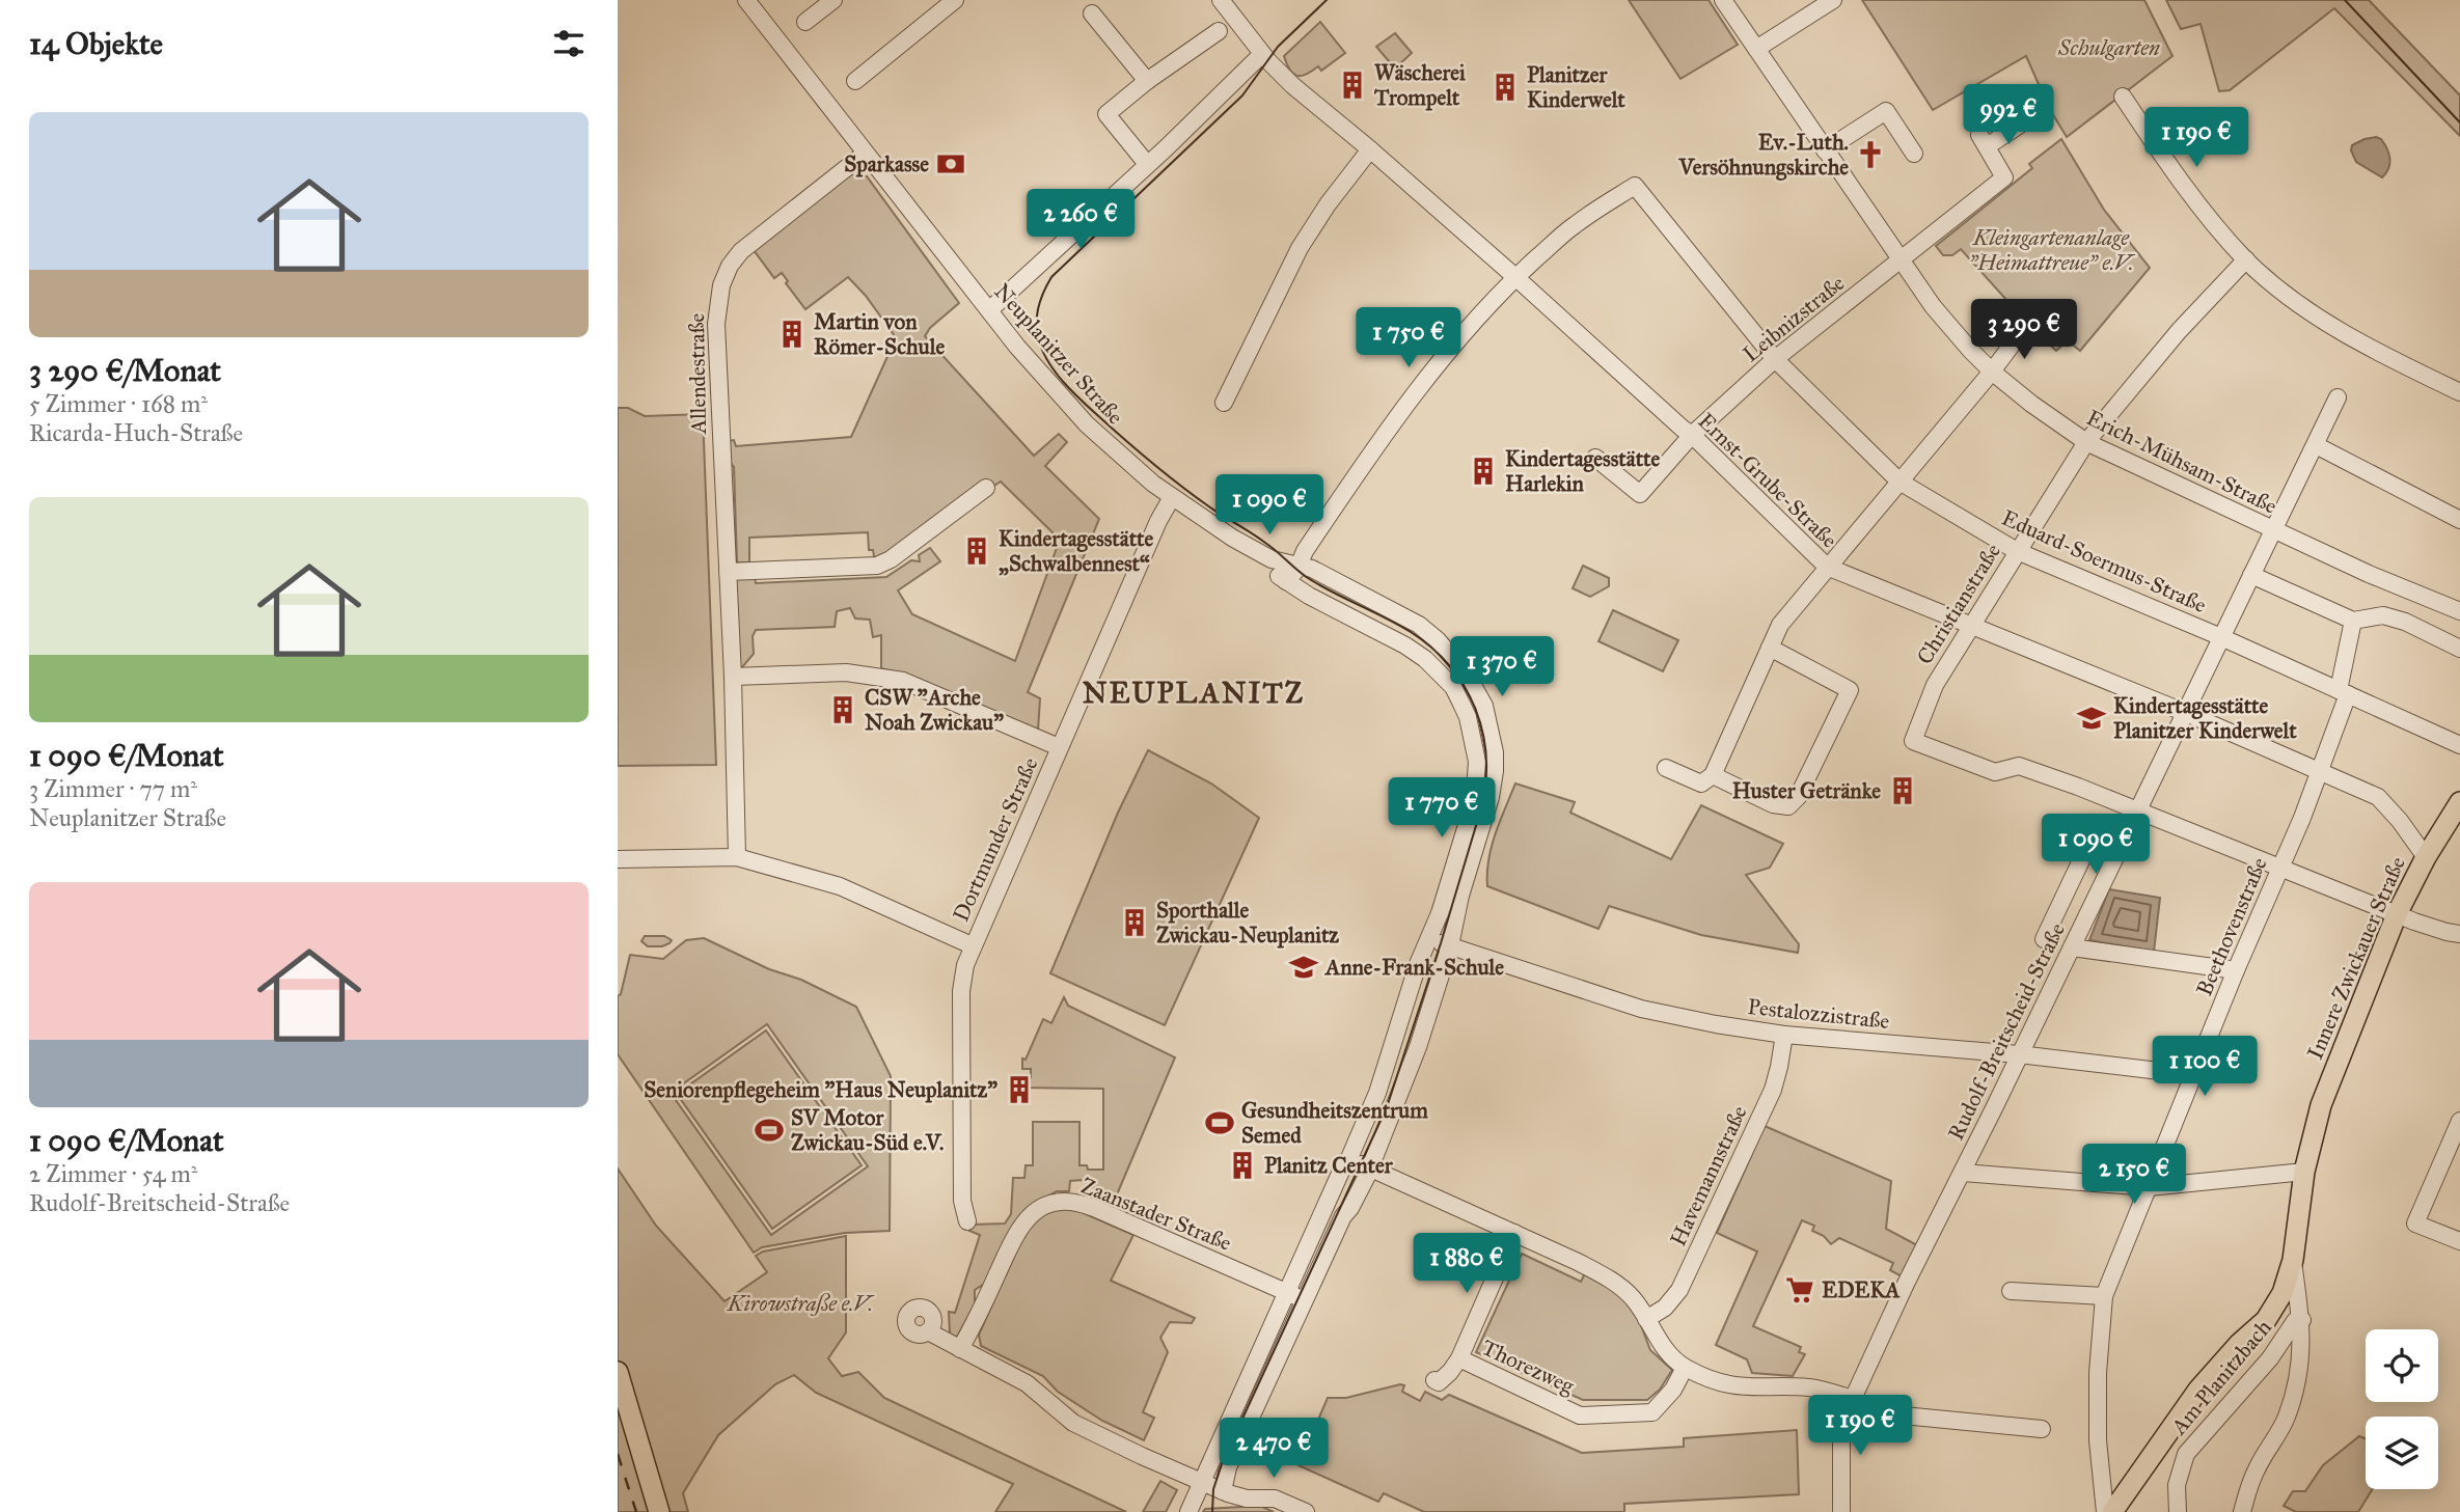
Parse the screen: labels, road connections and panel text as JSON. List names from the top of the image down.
{
  "streets": {
    "main road": ["Innere Zwickauer Straße"],
    "street": [
      "Leibnizstraße",
      "Neuplanitzer Straße",
      "Allendestraße",
      "Erich-Mühsam-Straße",
      "Ernst-Grube-Straße",
      "Eduard-Soermus-Straße",
      "Christianstraße",
      "Dortmunder Straße",
      "Beethovenstraße",
      "Pestalozzistraße",
      "Rudolf-Breitscheid-Straße",
      "Havemannstraße",
      "Zaanstader Straße",
      "Thorezweg",
      "Am Planitzbach"
    ]
  },
  "crossings": [
    ["Leibnizstraße", "Erich-Mühsam-Straße"],
    ["Leibnizstraße", "Ernst-Grube-Straße"],
    ["Leibnizstraße", "Eduard-Soermus-Straße"],
    ["Neuplanitzer Straße", "Allendestraße"],
    ["Neuplanitzer Straße", "Dortmunder Straße"],
    ["Neuplanitzer Straße", "Pestalozzistraße"],
    ["Neuplanitzer Straße", "Zaanstader Straße"],
    ["Erich-Mühsam-Straße", "Christianstraße"],
    ["Erich-Mühsam-Straße", "Rudolf-Breitscheid-Straße"],
    ["Ernst-Grube-Straße", "Eduard-Soermus-Straße"],
    ["Ernst-Grube-Straße", "Christianstraße"],
    ["Ernst-Grube-Straße", "Beethovenstraße"],
    ["Ernst-Grube-Straße", "Innere Zwickauer Straße"],
    ["Ernst-Grube-Straße", "Rudolf-Breitscheid-Straße"],
    ["Eduard-Soermus-Straße", "Christianstraße"],
    ["Eduard-Soermus-Straße", "Beethovenstraße"],
    ["Eduard-Soermus-Straße", "Rudolf-Breitscheid-Straße"],
    ["Christianstraße", "Rudolf-Breitscheid-Straße"],
    ["Beethovenstraße", "Pestalozzistraße"],
    ["Pestalozzistraße", "Rudolf-Breitscheid-Straße"],
    ["Pestalozzistraße", "Havemannstraße"]
  ],
  "districts": ["NEUPLANITZ"],
  "parks": ["Schulgarten", "Kleingartenanlage \"Heimattreue\" e.V.", "Kirowstraße e.V."],
  "places": {
    "building": [
      "Wäscherei Trompelt",
      "Planitzer Kinderwelt",
      "Martin von Römer-Schule",
      "Kindertagesstätte Harlekin",
      "Kindertagesstätte „Schwalbennest“",
      "CSW \"Arche Noah Zwickau\"",
      "Huster Getränke",
      "Sporthalle Zwickau-Neuplanitz",
      "Seniorenpflegeheim \"Haus Neuplanitz\"",
      "Planitz Center"
    ],
    "church": ["Ev.-Luth. Versöhnungskirche"],
    "bank": ["Sparkasse"],
    "school or university": ["Kindertagesstätte Planitzer Kinderwelt", "Anne-Frank-Schule"],
    "sports": ["Gesundheitszentrum Semed", "SV Motor Zwickau-Süd e.V."],
    "supermarket": ["EDEKA"]
  },
  "page": {
    "heading": "14 Objekte",
    "price": [
      "992 €",
      "1 190 €",
      "2 260 €",
      "3 290 €",
      "1 750 €",
      "1 090 €",
      "1 370 €",
      "1 770 €",
      "1 090 €",
      "1 100 €",
      "2 150 €",
      "1 880 €",
      "1 190 €",
      "2 470 €"
    ],
    "list": [
      {
        "name": "3 290 €/Monat",
        "note": "5 Zimmer · 168 m² · Ricarda-Huch-Straße"
      },
      {
        "name": "1 090 €/Monat",
        "note": "3 Zimmer · 77 m² · Neuplanitzer Straße"
      },
      {
        "name": "1 090 €/Monat",
        "note": "2 Zimmer · 54 m² · Rudolf-Breitscheid-Straße"
      }
    ]
  }
}
